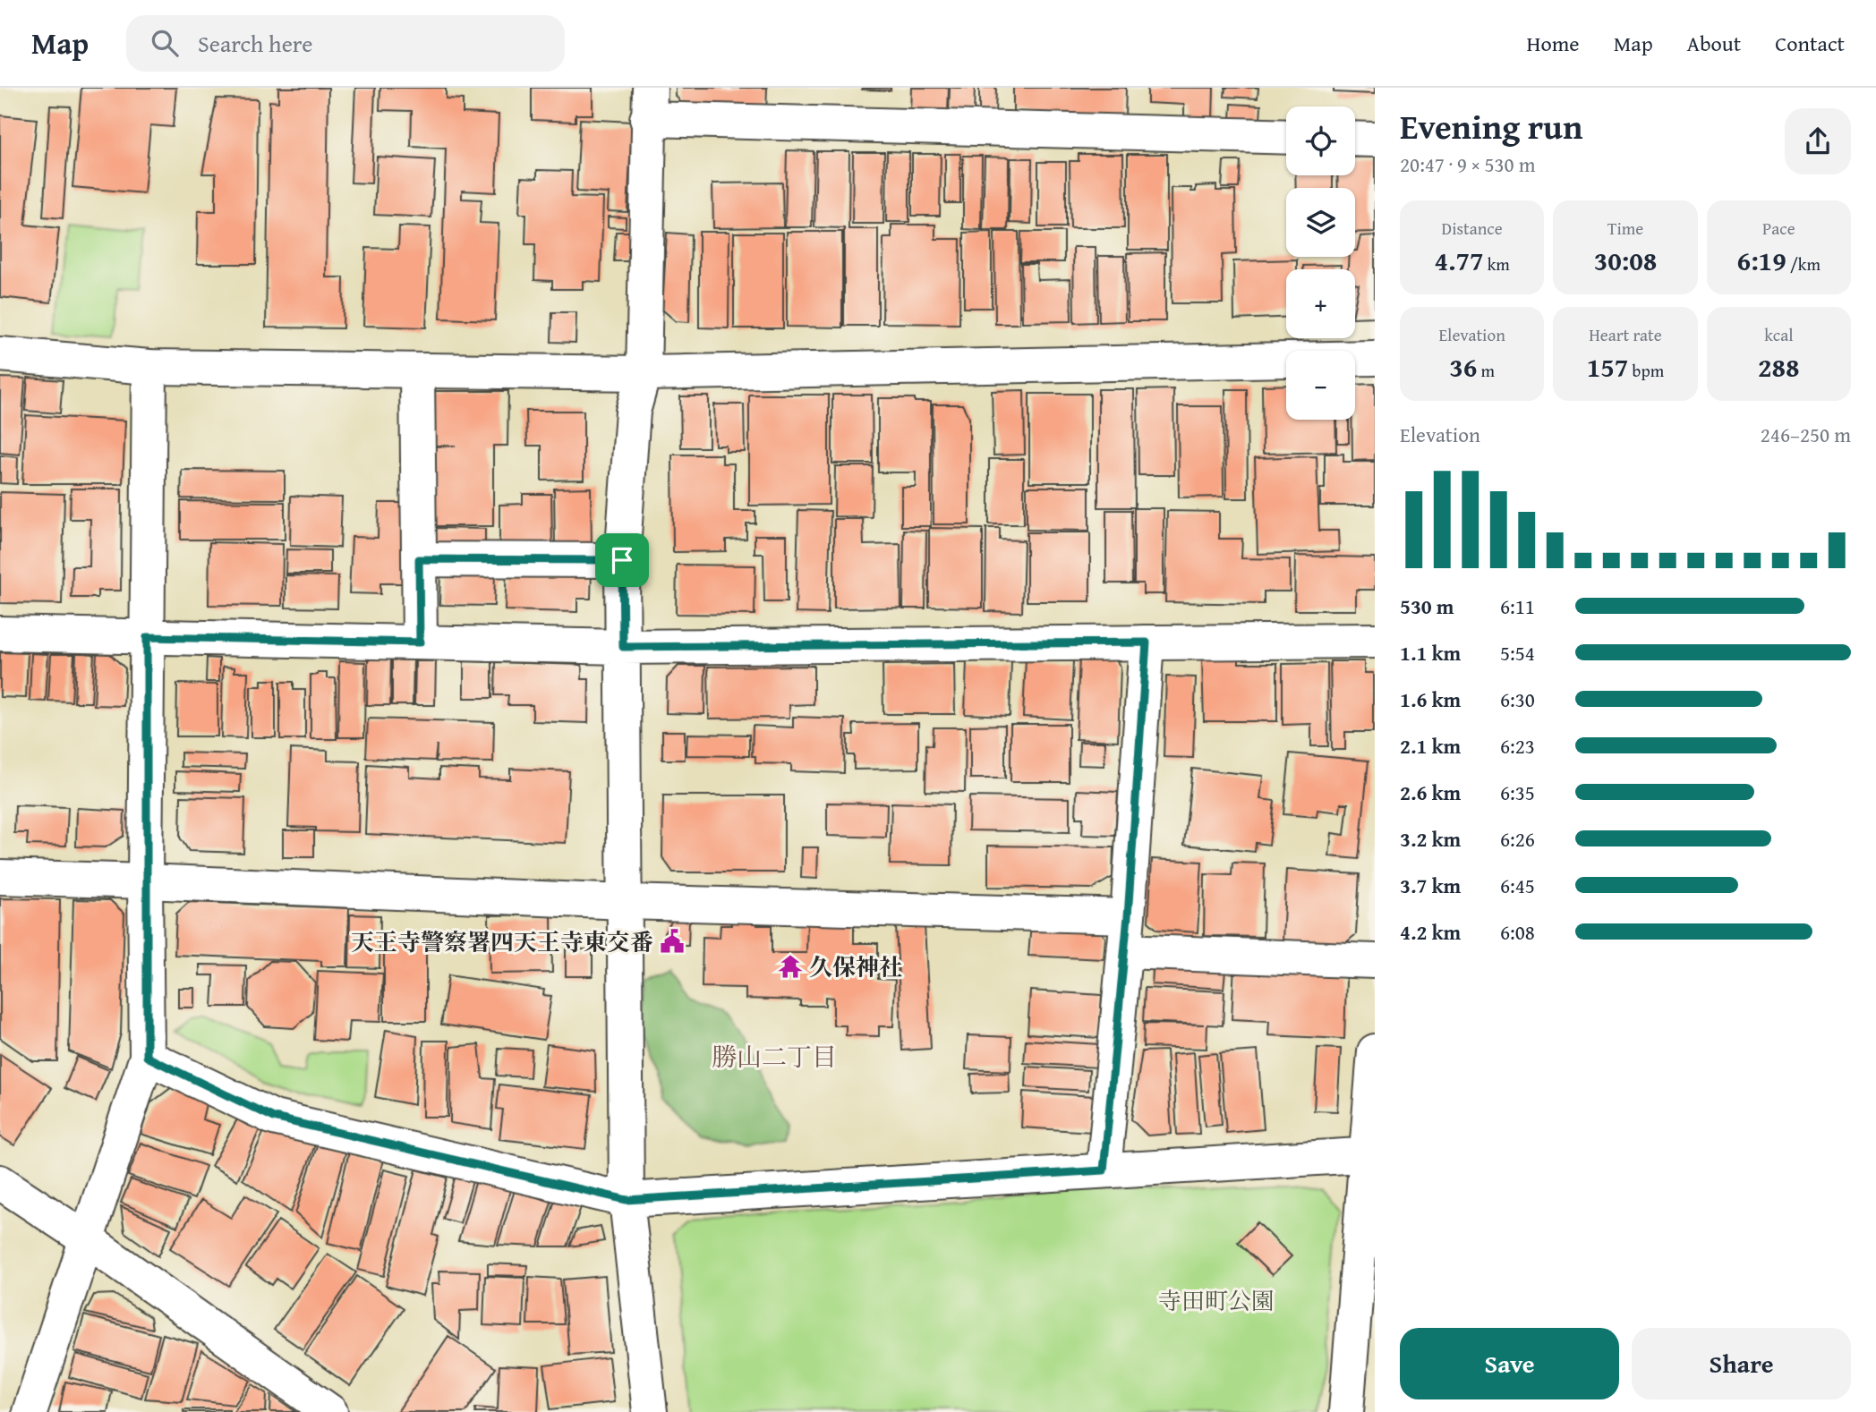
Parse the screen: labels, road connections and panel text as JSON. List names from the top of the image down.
{
  "districts": ["勝山二丁目"],
  "parks": ["寺田町公園"],
  "places": {
    "public building": ["天王寺警察署四天王寺東交番"],
    "temple": ["久保神社"]
  },
  "page": {
    "header": "Map",
    "search": "Search here",
    "nav": [
      "Home",
      "Map",
      "About",
      "Contact"
    ],
    "heading": ["Evening run", "20:47 · 9 × 530 m"],
    "map_buttons": ["+", "−"],
    "stats": [
      ["Distance", "4.77 km"],
      ["Time", "30:08"],
      ["Pace", "6:19 /km"],
      ["Elevation", "36 m"],
      ["Heart rate", "157 bpm"],
      ["kcal", "288"]
    ],
    "chart": ["Elevation", "246–250 m"],
    "list": [
      {
        "name": "530 m",
        "note": "6:11"
      },
      {
        "name": "1.1 km",
        "note": "5:54"
      },
      {
        "name": "1.6 km",
        "note": "6:30"
      },
      {
        "name": "2.1 km",
        "note": "6:23"
      },
      {
        "name": "2.6 km",
        "note": "6:35"
      },
      {
        "name": "3.2 km",
        "note": "6:26"
      },
      {
        "name": "3.7 km",
        "note": "6:45"
      },
      {
        "name": "4.2 km",
        "note": "6:08"
      }
    ],
    "buttons": ["Save", "Share"]
  }
}
